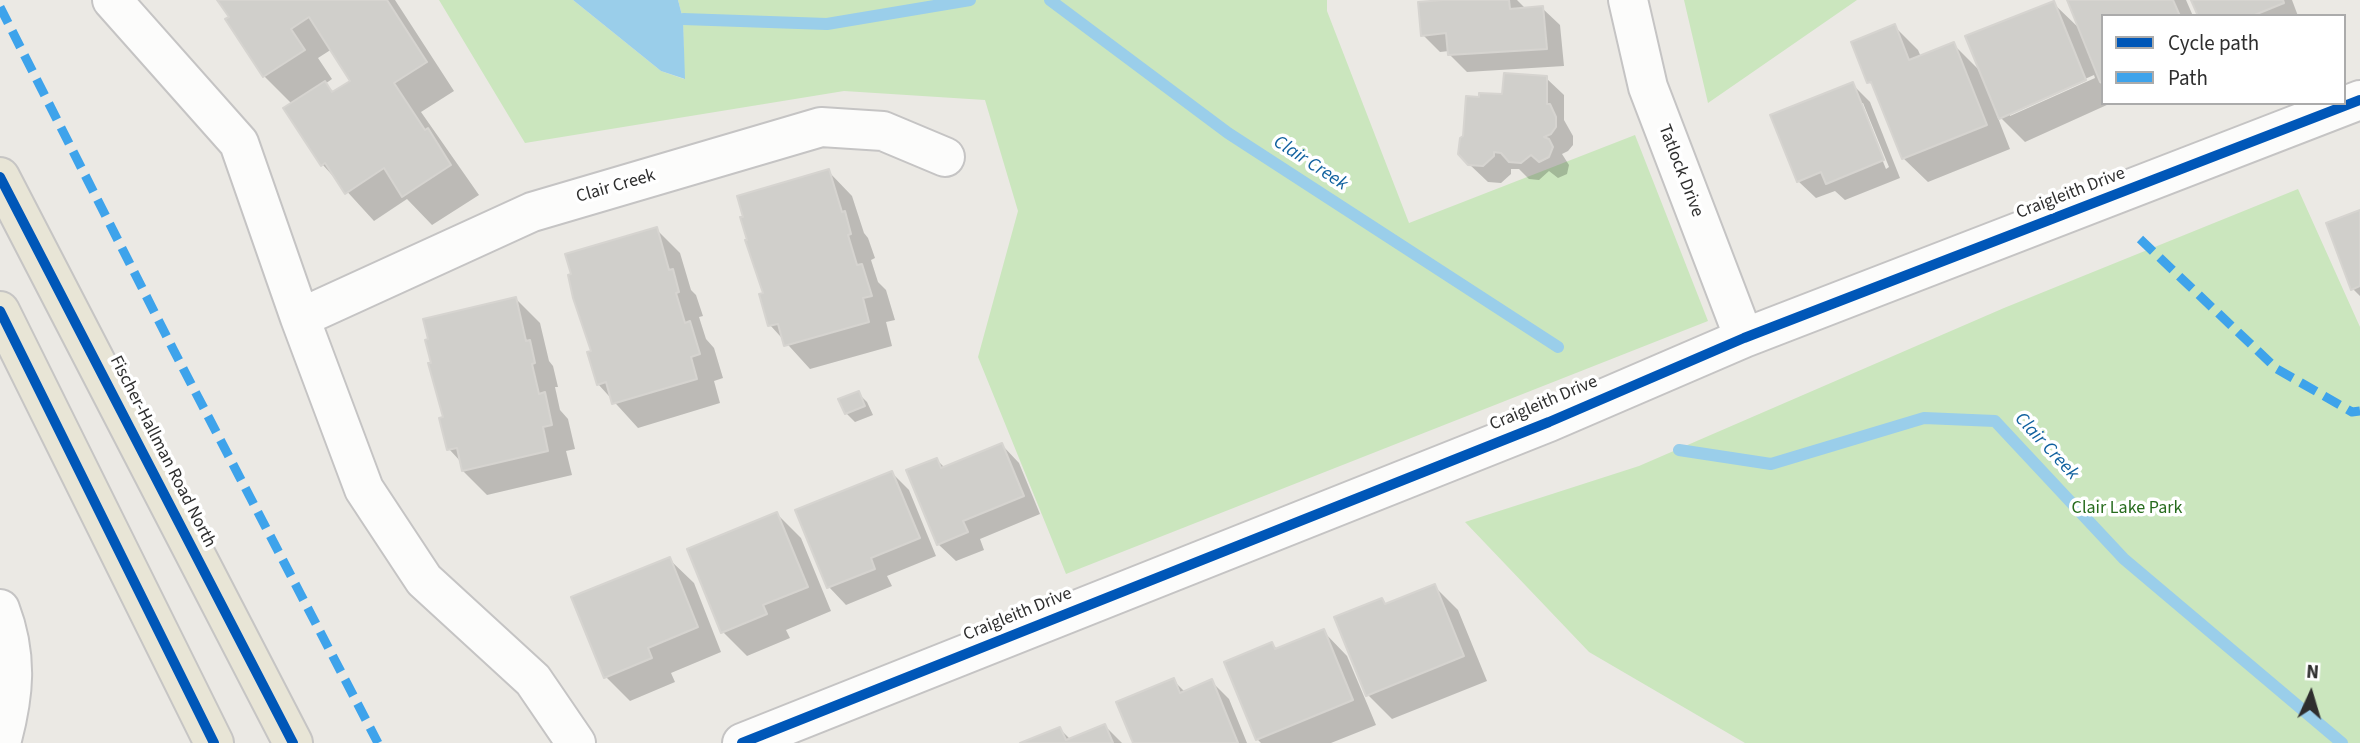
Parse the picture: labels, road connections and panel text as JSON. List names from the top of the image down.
{
  "streets": {
    "main road": ["Fischer-Hallman Road North"],
    "street": ["Tatlock Drive", "Clair Creek", "Craigleith Drive"]
  },
  "crossings": [
    ["Tatlock Drive", "Craigleith Drive"]
  ],
  "water": ["Clair Creek"],
  "parks": ["Clair Lake Park"],
  "legend": ["Cycle path", "Path"],
  "north": "top"
}
